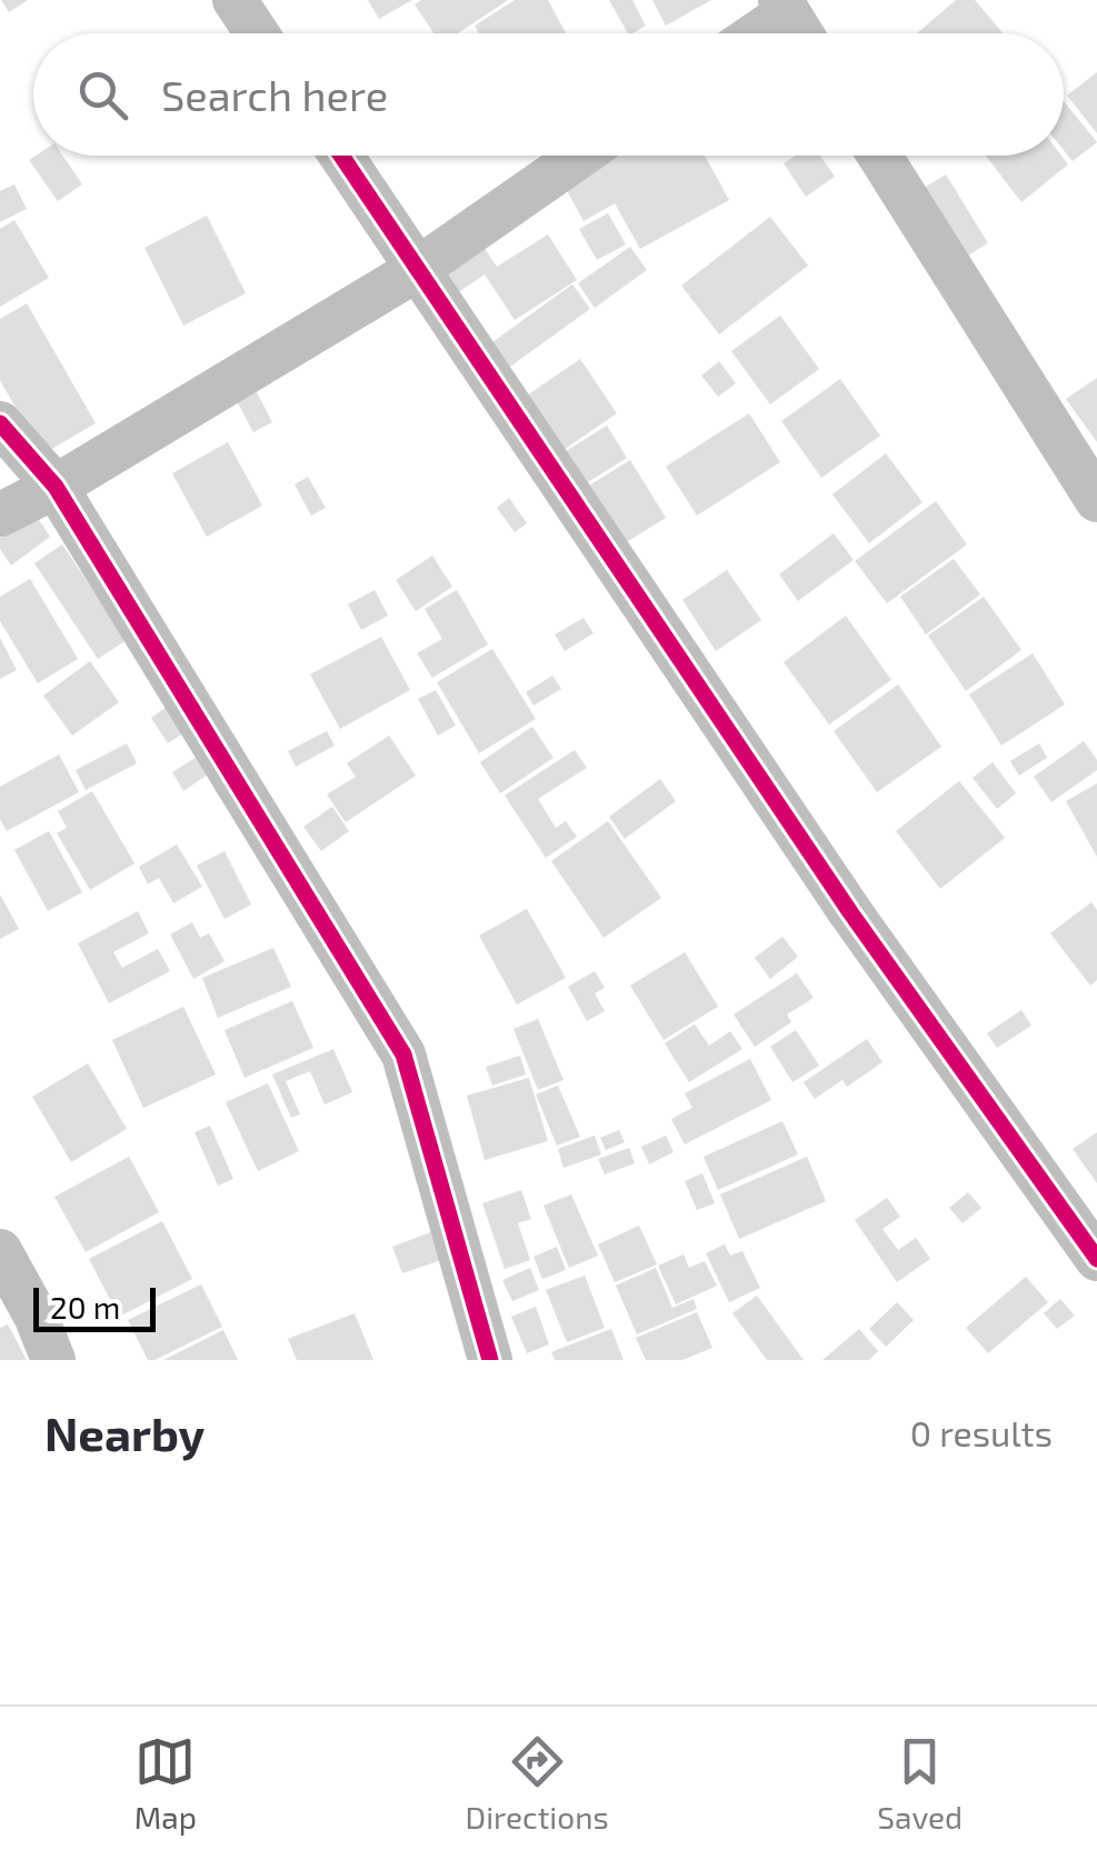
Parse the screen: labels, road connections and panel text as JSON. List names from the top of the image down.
{
  "scale_bar": "20 m",
  "page": {
    "search": "Search here",
    "scale": "20 m",
    "heading": ["Nearby", "0 results"],
    "nav": ["Map", "Directions", "Saved"]
  }
}
